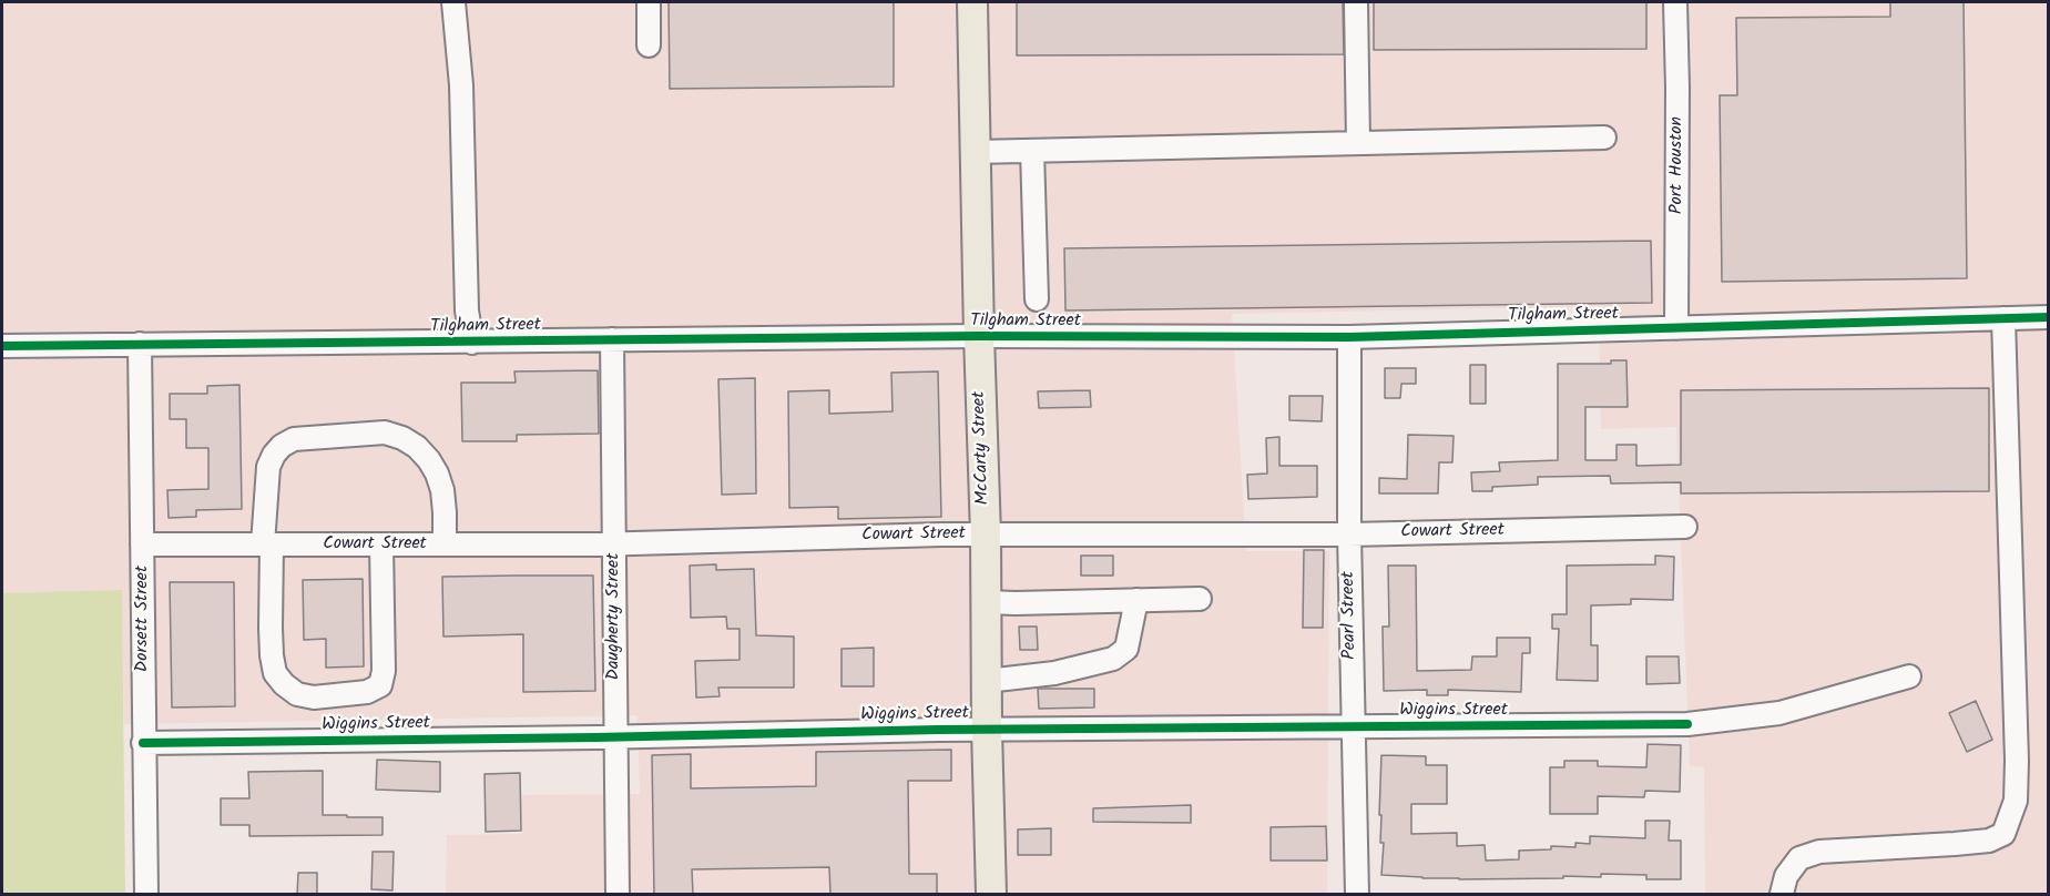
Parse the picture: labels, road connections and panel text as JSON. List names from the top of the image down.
{
  "streets": {
    "main road": ["McCarty Street"],
    "street": [
      "Port Houston",
      "Tilgham Street",
      "Cowart Street",
      "Pearl Street",
      "Daugherty Street",
      "Dorsett Street",
      "Wiggins Street"
    ]
  },
  "crossings": [
    ["Port Houston", "Tilgham Street"],
    ["Tilgham Street", "McCarty Street"],
    ["Tilgham Street", "Pearl Street"],
    ["Tilgham Street", "Daugherty Street"],
    ["Tilgham Street", "Dorsett Street"],
    ["McCarty Street", "Cowart Street"],
    ["McCarty Street", "Wiggins Street"],
    ["Cowart Street", "Pearl Street"],
    ["Cowart Street", "Daugherty Street"],
    ["Cowart Street", "Dorsett Street"],
    ["Pearl Street", "Wiggins Street"],
    ["Daugherty Street", "Wiggins Street"],
    ["Dorsett Street", "Wiggins Street"]
  ]
}
